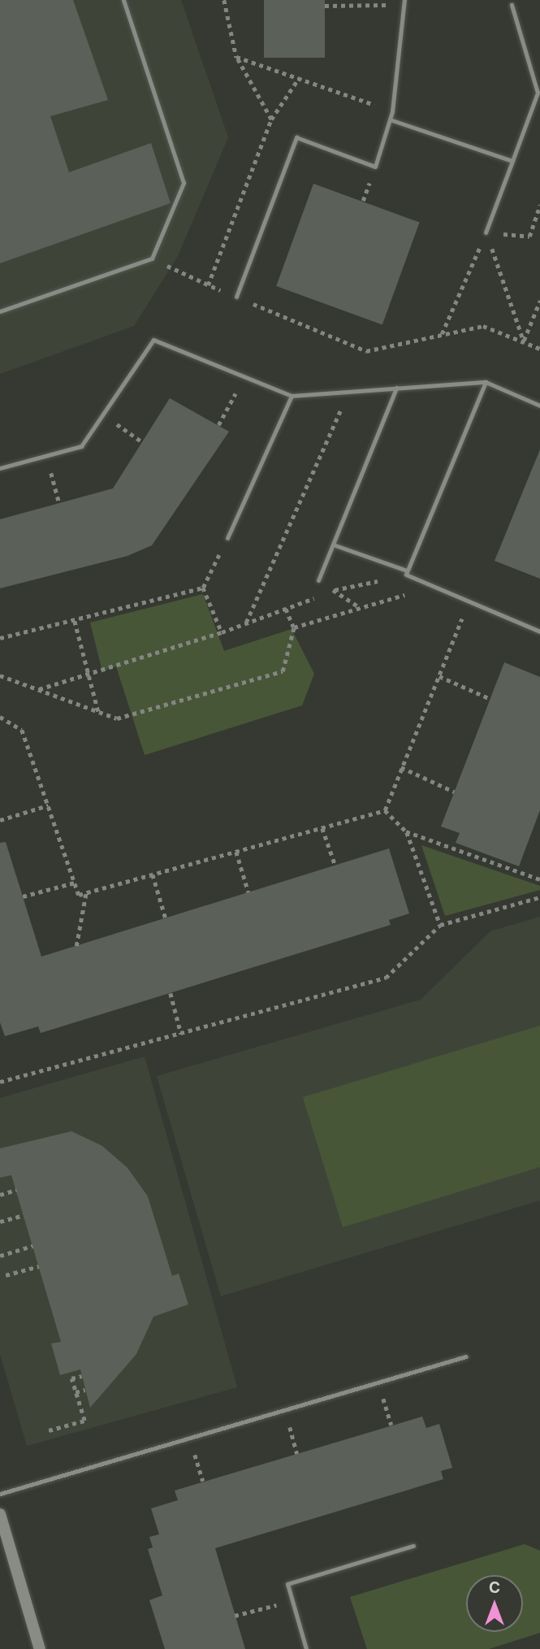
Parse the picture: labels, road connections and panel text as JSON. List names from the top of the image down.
{
  "north": "top"
}
